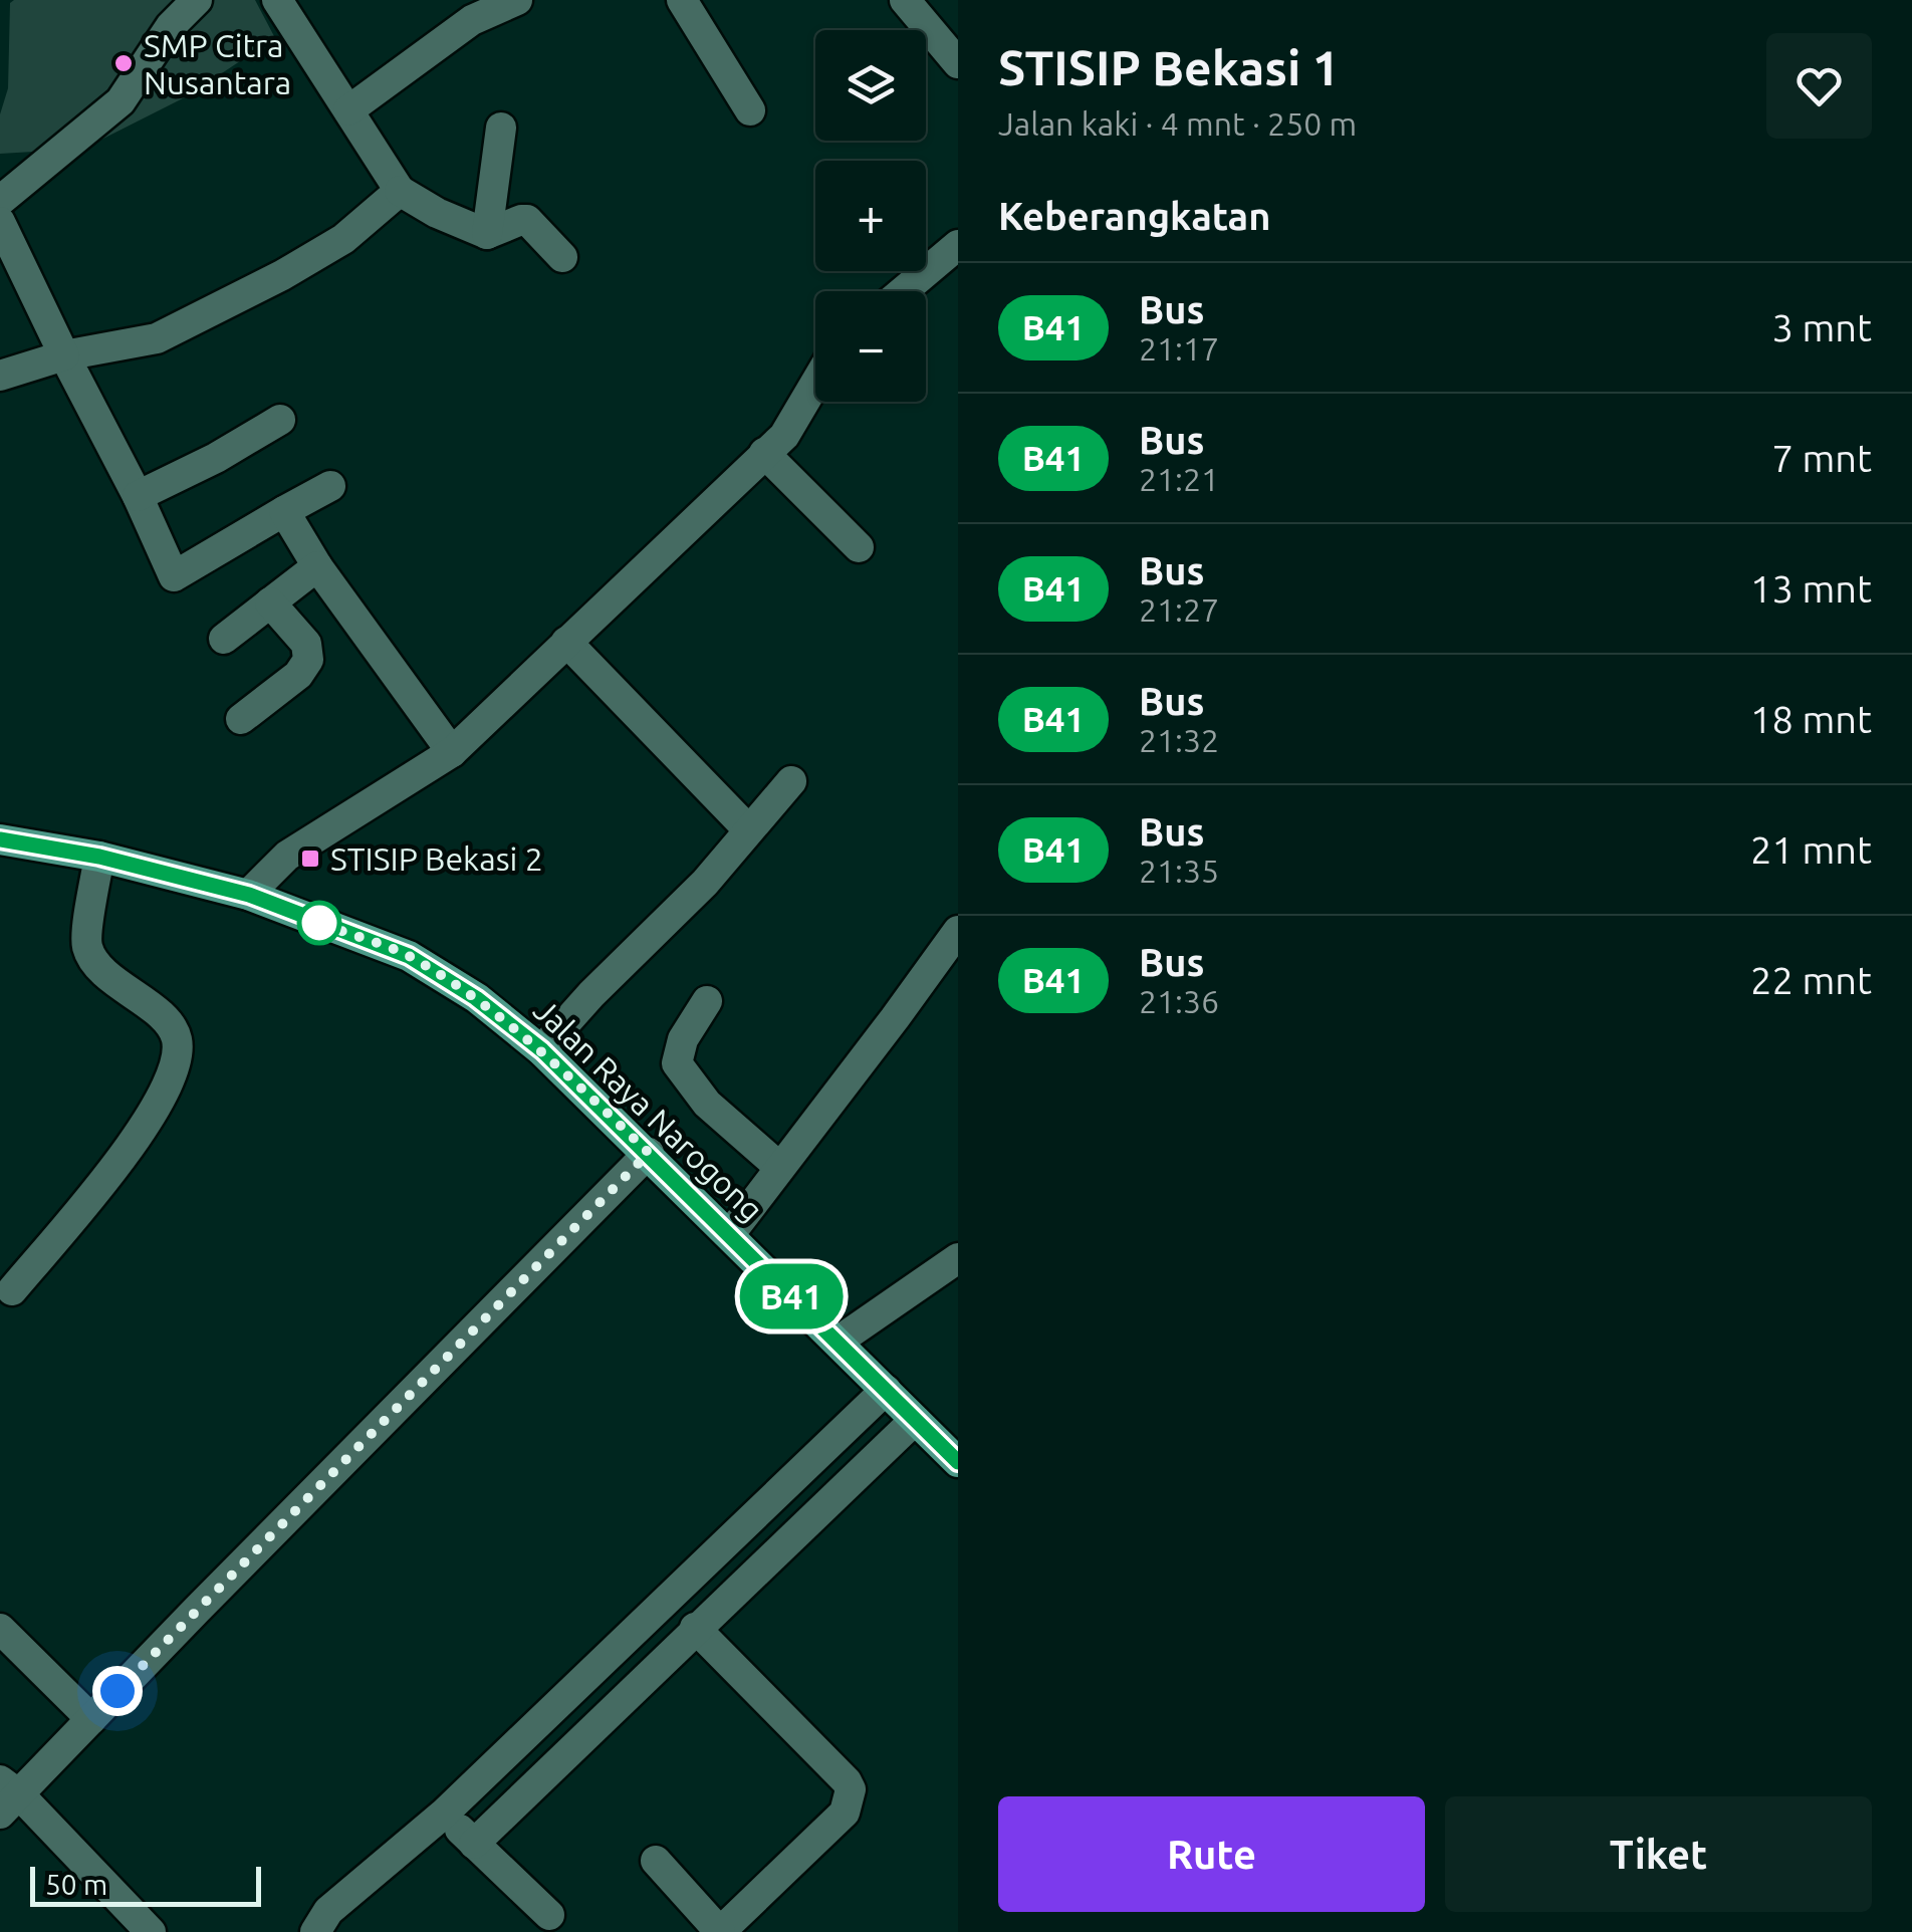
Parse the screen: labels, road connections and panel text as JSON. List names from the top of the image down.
{
  "streets": {
    "main road": ["Jalan Raya Narogong"]
  },
  "places": {
    "other": ["SMP Citra Nusantara"],
    "transit": ["STISIP Bekasi 2"]
  },
  "lines": ["bus line B41"],
  "scale_bar": "50 m",
  "page": {
    "on_map": "B41",
    "heading": [
      ["STISIP Bekasi 1", "Jalan kaki · 4 mnt · 250 m"],
      "Keberangkatan"
    ],
    "map_buttons": ["+", "−"],
    "list": [
      {
        "mark": "B41",
        "name": "Bus",
        "note": "21:17",
        "value": "3 mnt"
      },
      {
        "mark": "B41",
        "name": "Bus",
        "note": "21:21",
        "value": "7 mnt"
      },
      {
        "mark": "B41",
        "name": "Bus",
        "note": "21:27",
        "value": "13 mnt"
      },
      {
        "mark": "B41",
        "name": "Bus",
        "note": "21:32",
        "value": "18 mnt"
      },
      {
        "mark": "B41",
        "name": "Bus",
        "note": "21:35",
        "value": "21 mnt"
      },
      {
        "mark": "B41",
        "name": "Bus",
        "note": "21:36",
        "value": "22 mnt"
      }
    ],
    "buttons": ["Rute", "Tiket"],
    "scale": "50 m"
  }
}
